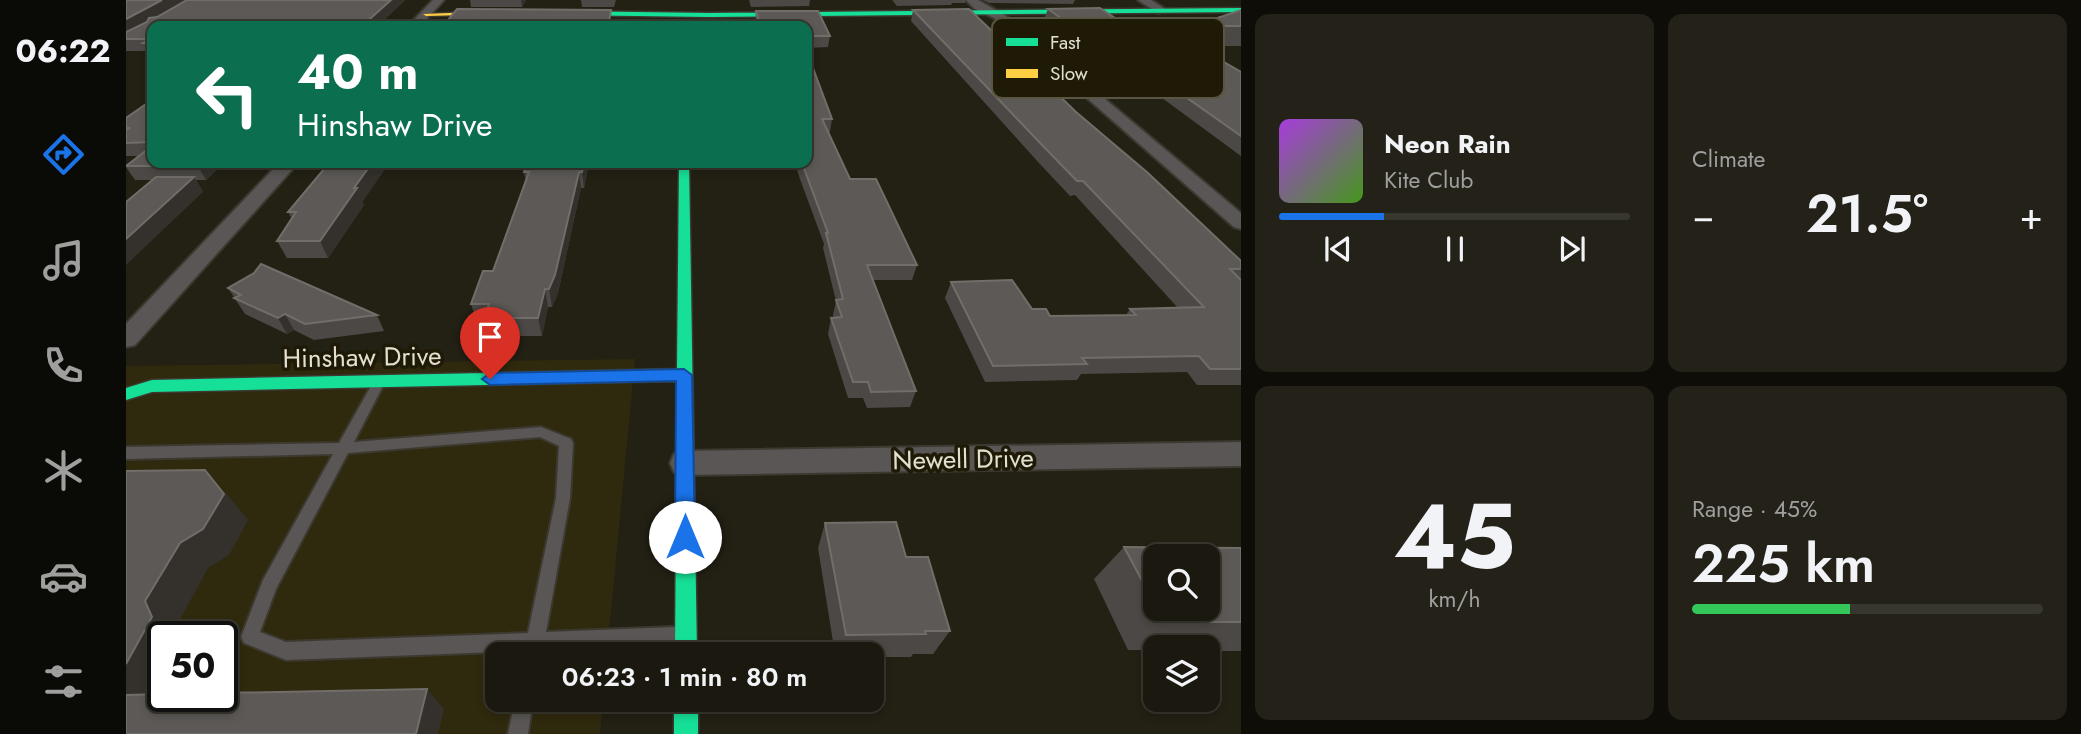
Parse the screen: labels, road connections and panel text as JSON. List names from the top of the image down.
{
  "streets": {
    "street": ["Hinshaw Drive", "Newell Drive"]
  },
  "legend": ["Fast", "Slow"],
  "page": {
    "tabs": "06:22",
    "tile": [
      "Climate",
      ["45", "km/h"],
      ["Range · 45%", "225 km"]
    ],
    "turn": ["40 m", "Hinshaw Drive"],
    "song": ["Neon Rain", "Kite Club"],
    "heat": ["−", "21.5°", "+"],
    "limit": "50",
    "trip": "06:23 · 1 min · 80 m"
  }
}
